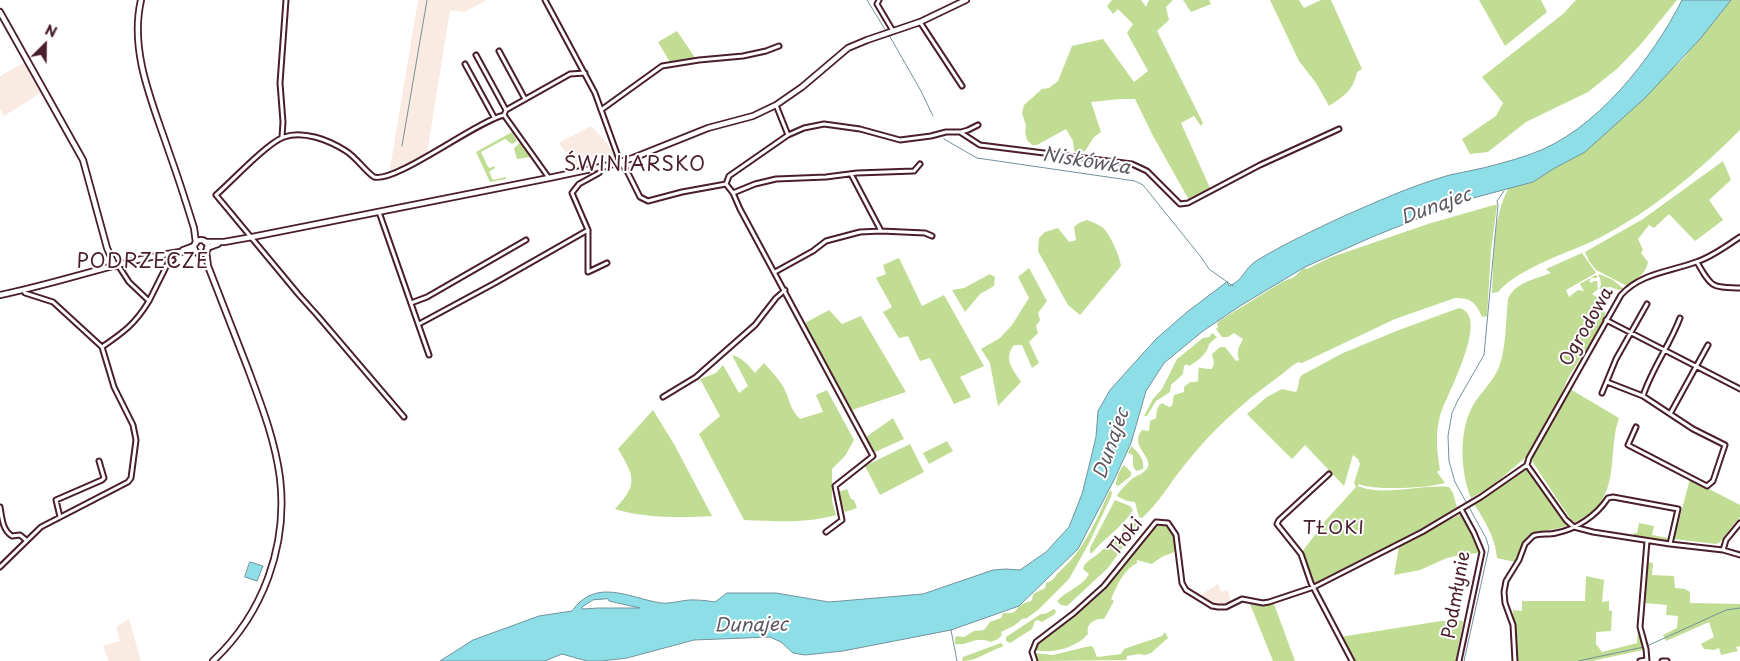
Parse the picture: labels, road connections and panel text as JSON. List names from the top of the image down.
{
  "streets": {
    "street": ["Ogrodowa", "Tłoki", "Podmłynie"]
  },
  "crossings": [
    ["Ogrodowa", "Tłoki"],
    ["Tłoki", "Podmłynie"]
  ],
  "districts": ["ŚWINIARSKO", "PODRZECZE", "TŁOKI"],
  "water": ["Niskówka", "Dunajec"],
  "north": "top right"
}
